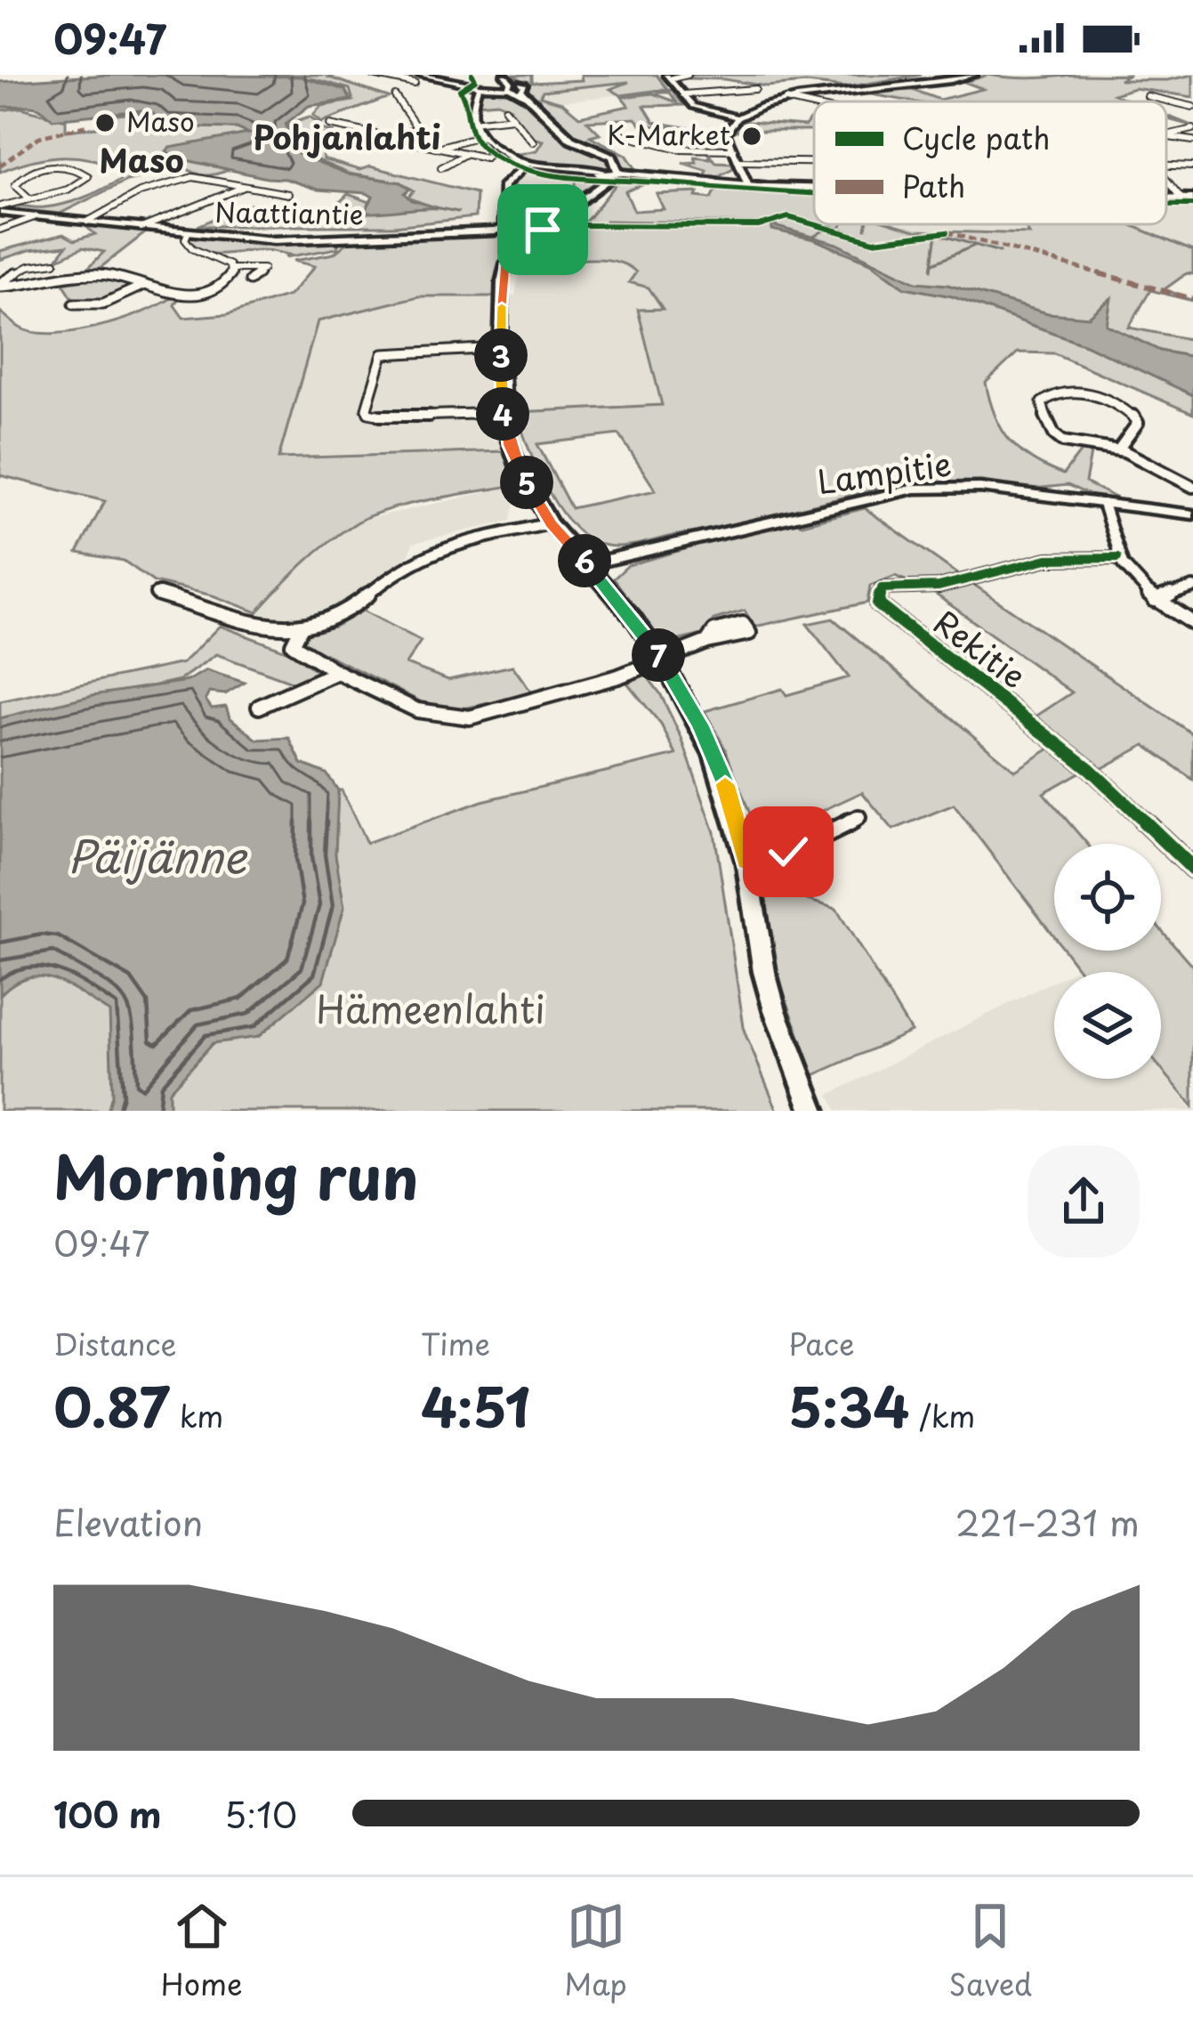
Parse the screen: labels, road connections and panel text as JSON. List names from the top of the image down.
{
  "streets": {
    "street": ["Naattiantie", "Lampitie", "Rekitie"]
  },
  "districts": ["Pohjanlahti", "Maso"],
  "water": ["Päijänne"],
  "parks": ["Hämeenlahti"],
  "places": ["Maso", "K-Market"],
  "legend": ["Cycle path", "Path"],
  "page": {
    "status": "09:47",
    "pins": [
      "3",
      "4",
      "5",
      "6",
      "7"
    ],
    "heading": ["Morning run", "09:47"],
    "stats": [
      ["Distance", "0.87 km"],
      ["Time", "4:51"],
      ["Pace", "5:34 /km"]
    ],
    "chart": ["Elevation", "221–231 m"],
    "list": [
      {
        "name": "100 m",
        "note": "5:10"
      }
    ],
    "tabs": ["Home", "Map", "Saved"]
  }
}
